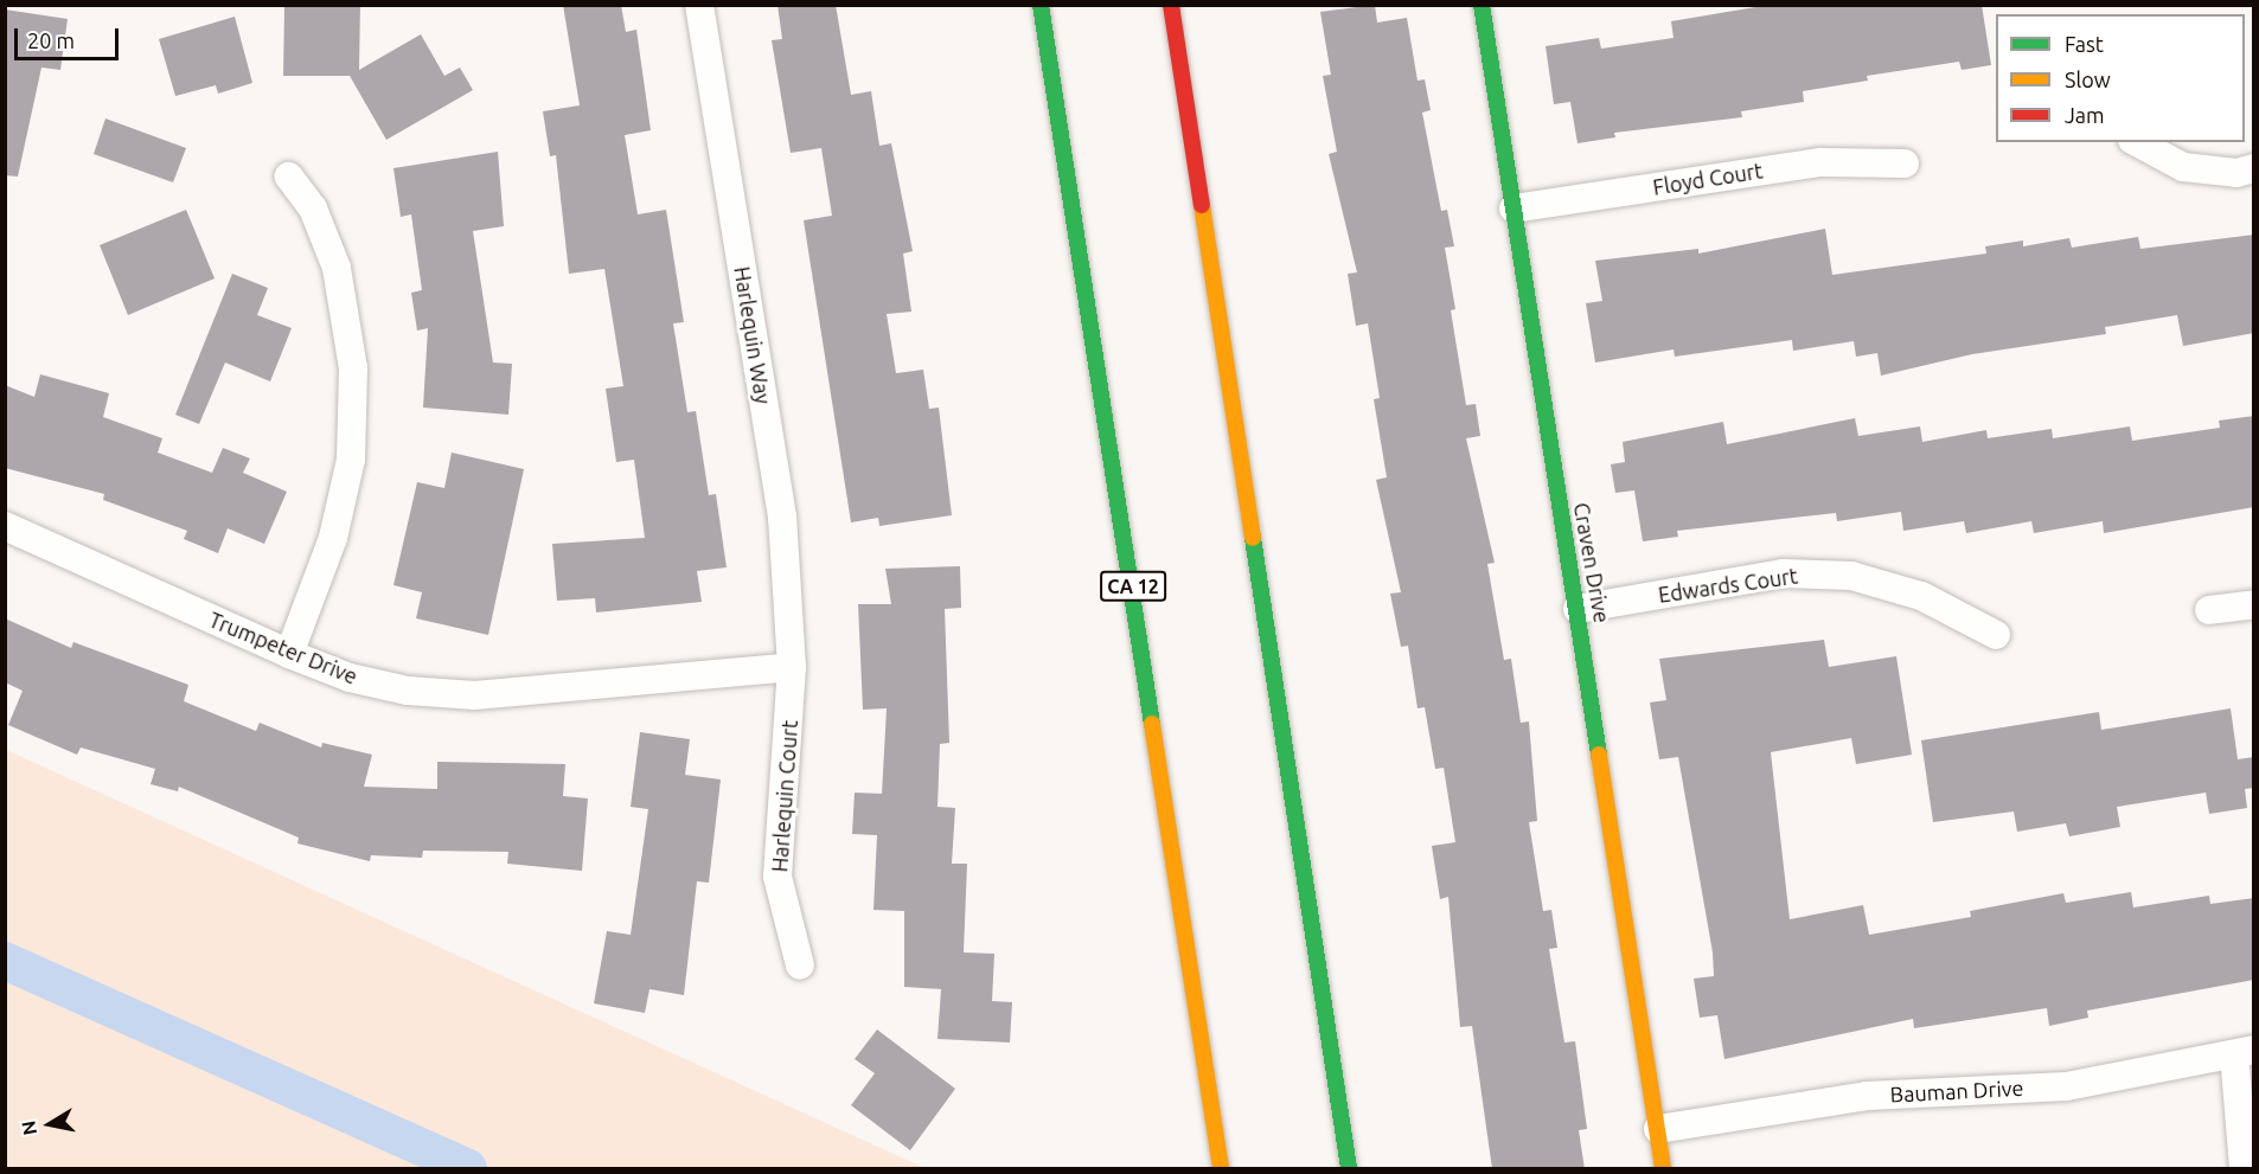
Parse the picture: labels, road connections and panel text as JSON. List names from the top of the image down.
{
  "streets": {
    "main road": ["Craven Drive", "CA 12"],
    "street": [
      "Floyd Court",
      "Harlequin Way",
      "Edwards Court",
      "Trumpeter Drive",
      "Harlequin Court",
      "Bauman Drive"
    ]
  },
  "crossings": [
    ["Floyd Court", "Craven Drive"],
    ["Harlequin Way", "Trumpeter Drive"],
    ["Harlequin Way", "Harlequin Court"],
    ["Craven Drive", "Edwards Court"],
    ["Craven Drive", "Bauman Drive"],
    ["Trumpeter Drive", "Harlequin Court"]
  ],
  "legend": ["Fast", "Slow", "Jam"],
  "scale_bar": "20 m",
  "north": "left"
}
